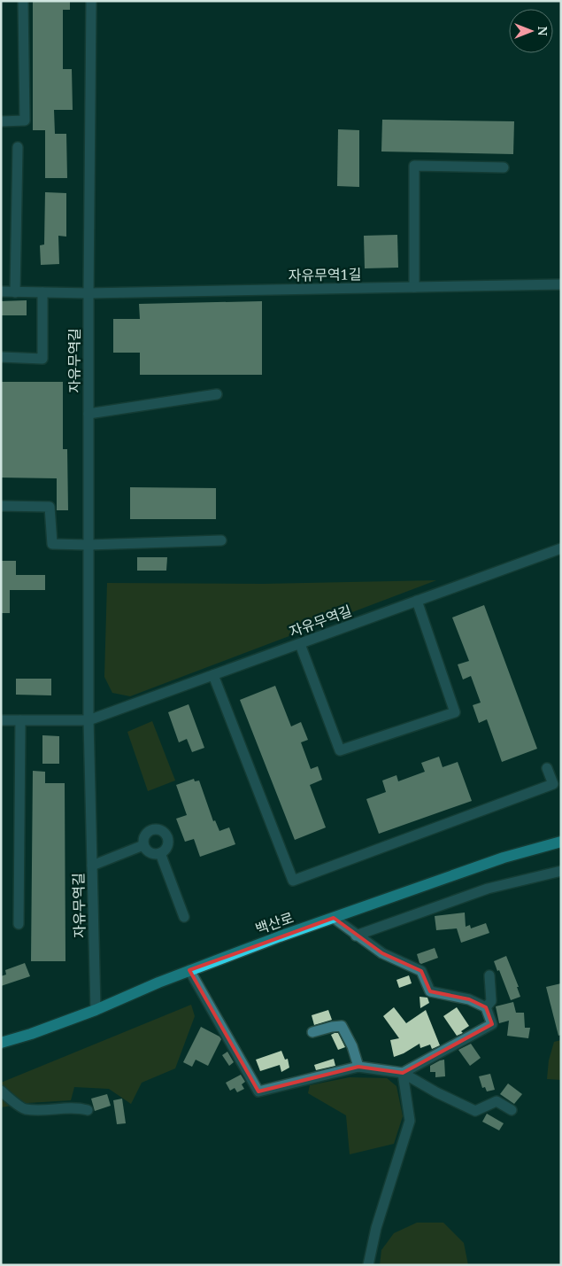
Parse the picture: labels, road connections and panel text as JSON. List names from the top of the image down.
{
  "streets": {
    "main road": ["백산로"],
    "street": ["자유무역1길", "자유무역길"]
  },
  "crossings": [
    ["자유무역1길", "자유무역길"],
    ["자유무역길", "백산로"]
  ],
  "north": "right"
}
